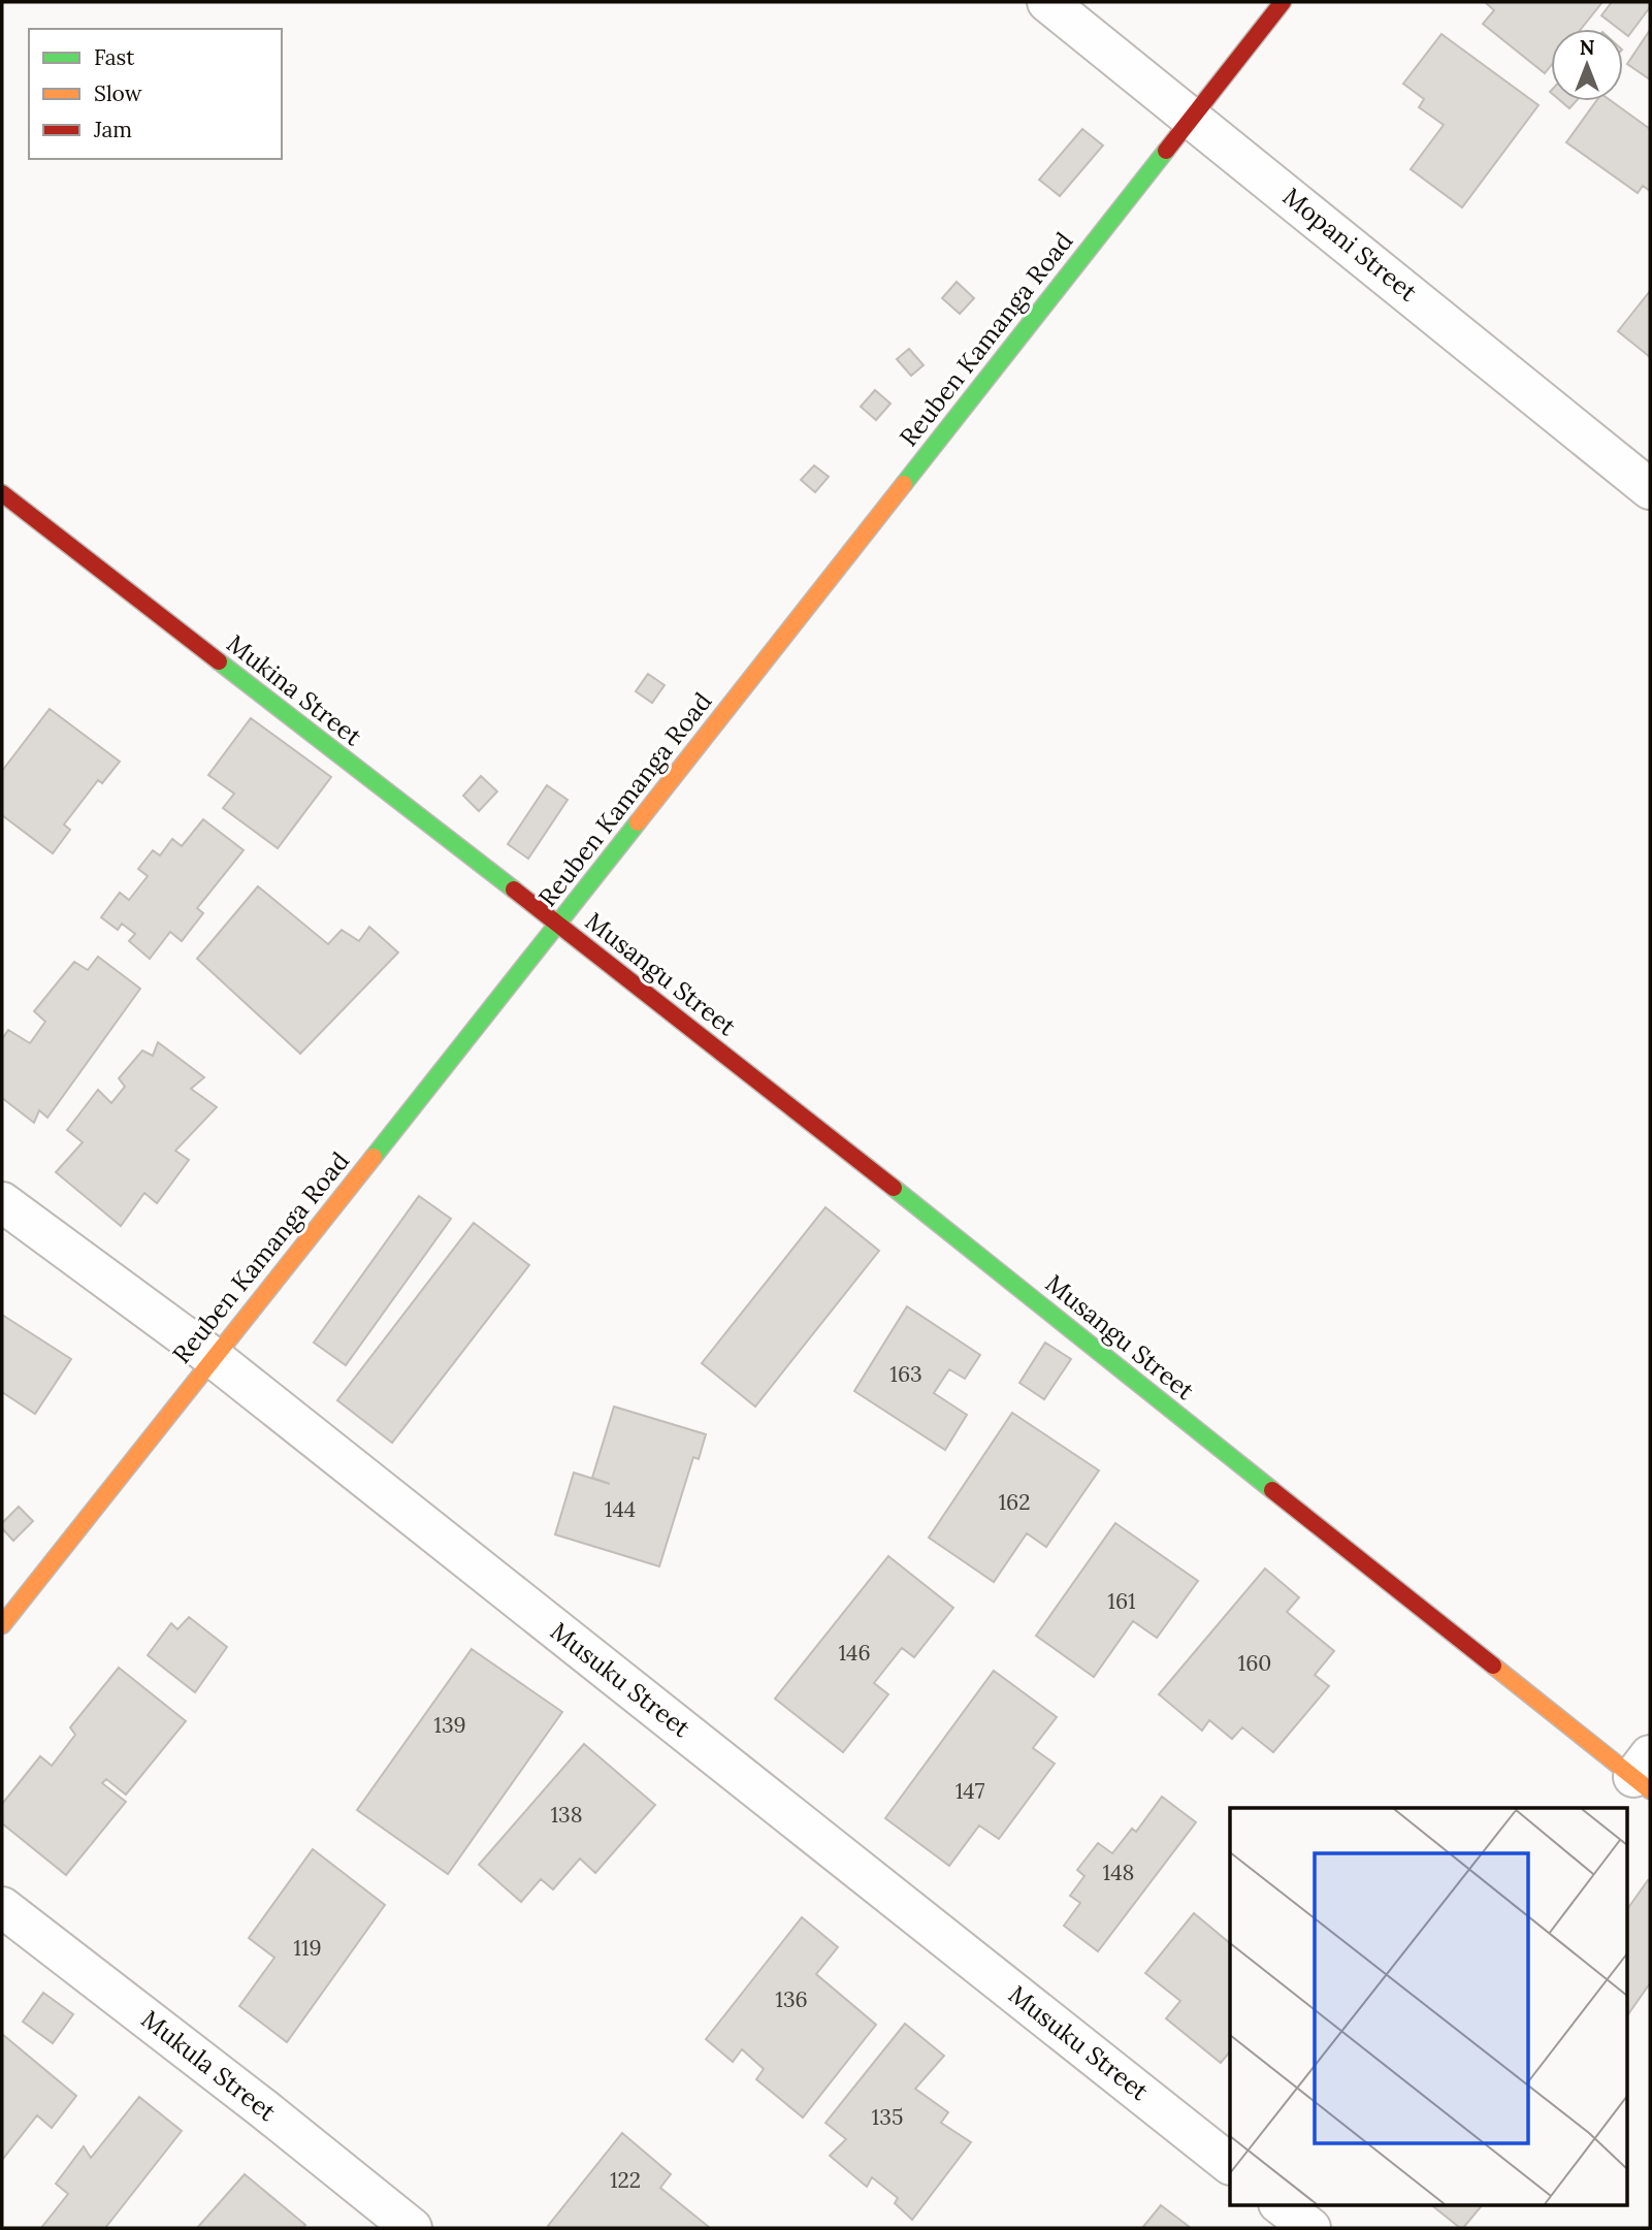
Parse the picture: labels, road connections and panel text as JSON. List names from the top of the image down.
{
  "streets": {
    "street": [
      "Mopani Street",
      "Reuben Kamanga Road",
      "Mukina Street",
      "Musangu Street",
      "Musuku Street",
      "Mukula Street"
    ]
  },
  "crossings": [
    ["Mopani Street", "Reuben Kamanga Road"],
    ["Reuben Kamanga Road", "Mukina Street"],
    ["Reuben Kamanga Road", "Musangu Street"],
    ["Reuben Kamanga Road", "Musuku Street"],
    ["Mukina Street", "Musangu Street"]
  ],
  "house_numbers": [
    "163",
    "162",
    "144",
    "161",
    "146",
    "160",
    "139",
    "147",
    "138",
    "148",
    "119",
    "136",
    "135",
    "122"
  ],
  "legend": ["Fast", "Slow", "Jam"],
  "north": "top"
}
